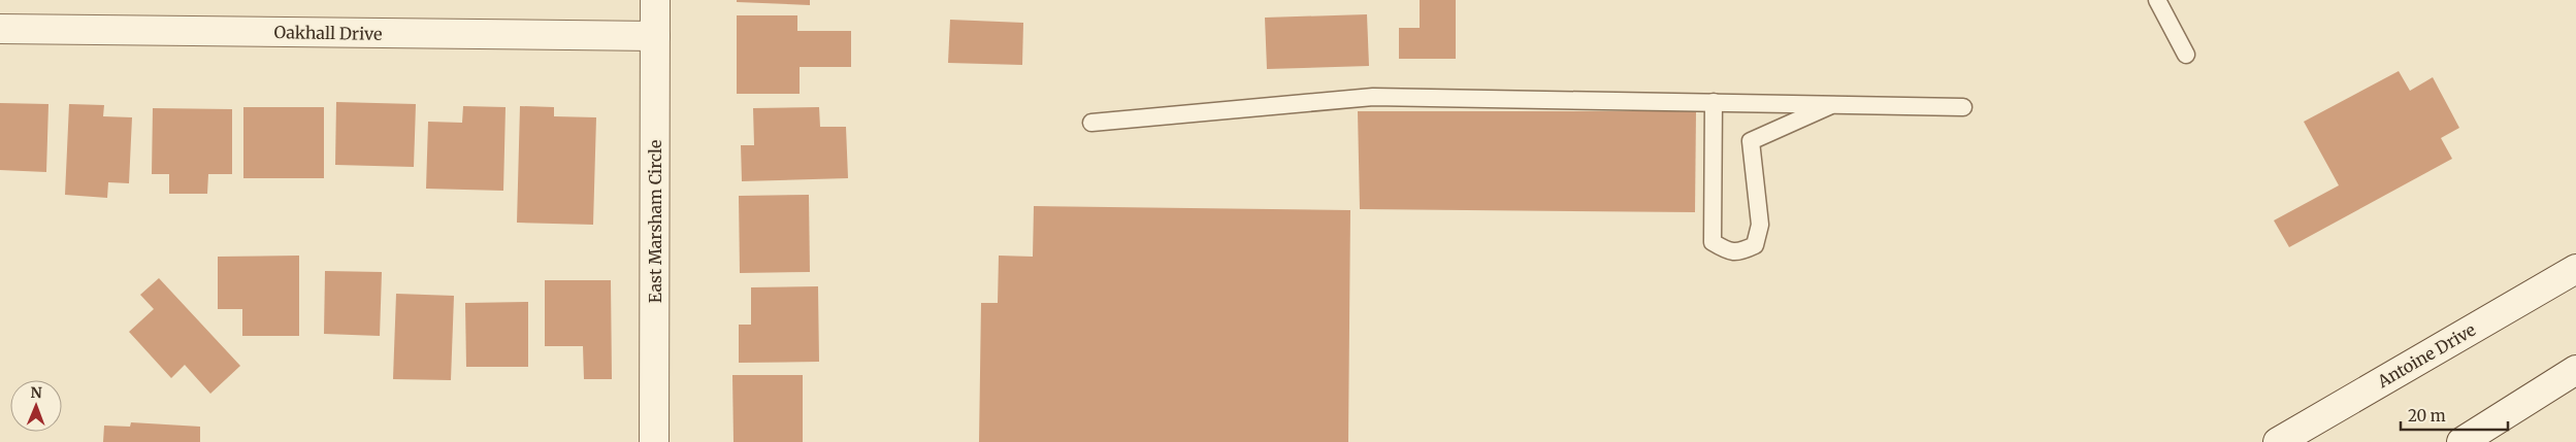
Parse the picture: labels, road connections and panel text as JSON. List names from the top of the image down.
{
  "streets": {
    "street": ["Oakhall Drive", "East Marsham Circle", "Antoine Drive"]
  },
  "crossings": [
    ["Oakhall Drive", "East Marsham Circle"]
  ],
  "scale_bar": "20 m",
  "north": "top"
}
